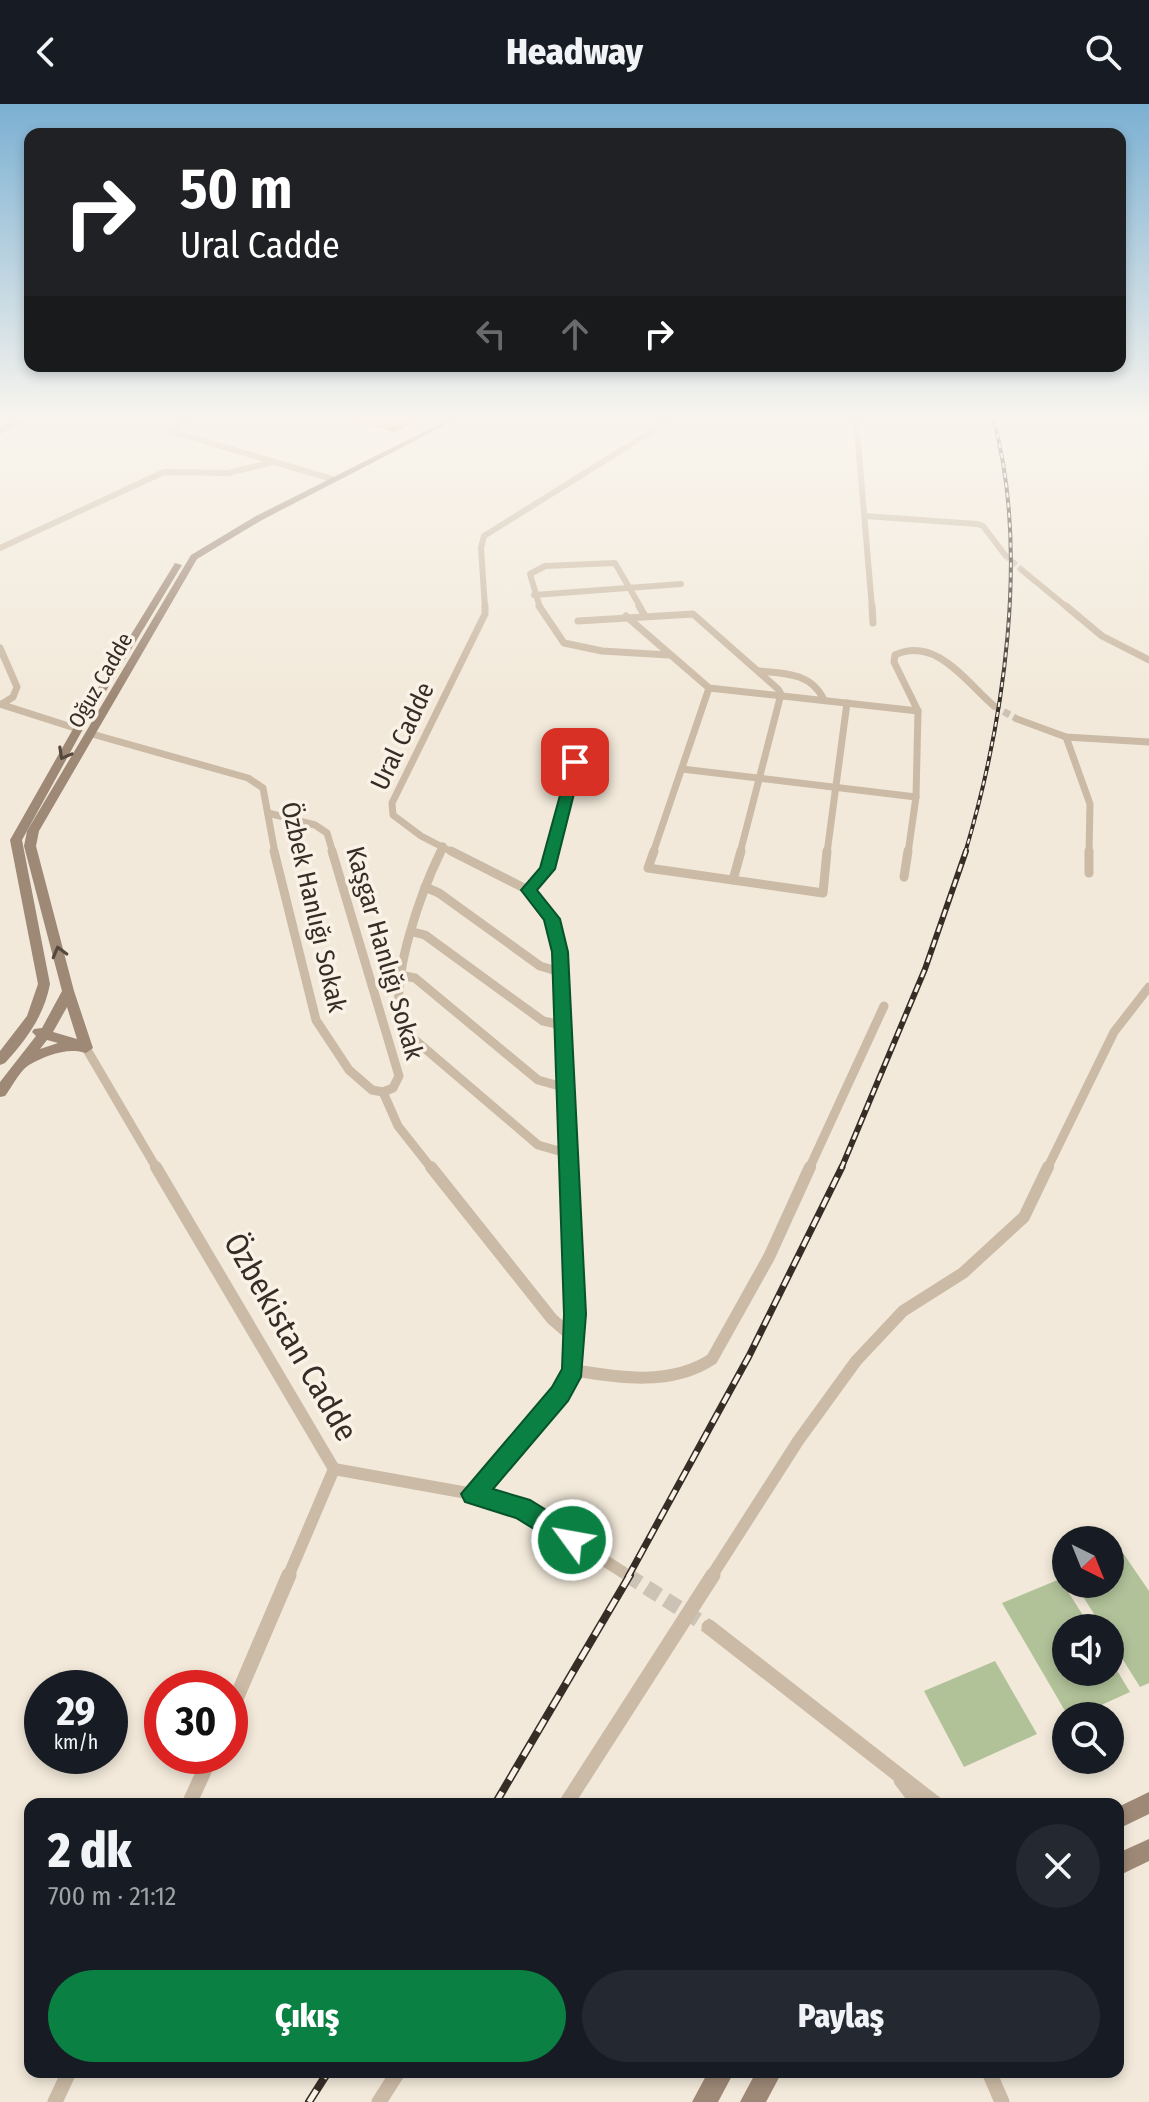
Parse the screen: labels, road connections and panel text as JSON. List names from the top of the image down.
{
  "streets": {
    "street": [
      "Oğuz Cadde",
      "Ural Cadde",
      "Özbek Hanlığı Sokak",
      "Kaşgar Hanlığı Sokak",
      "Özbekistan Cadde"
    ]
  },
  "crossings": [
    ["Oğuz Cadde", "Özbek Hanlığı Sokak"],
    ["Oğuz Cadde", "Özbekistan Cadde"],
    ["Özbek Hanlığı Sokak", "Kaşgar Hanlığı Sokak"]
  ],
  "north": "bottom right",
  "page": {
    "header": "Headway",
    "turn": ["50 m", "Ural Cadde"],
    "speed": "29 km/h",
    "limit": "30",
    "heading": ["2 dk", "700 m · 21:12"],
    "buttons": ["Çıkış", "Paylaş"]
  }
}
